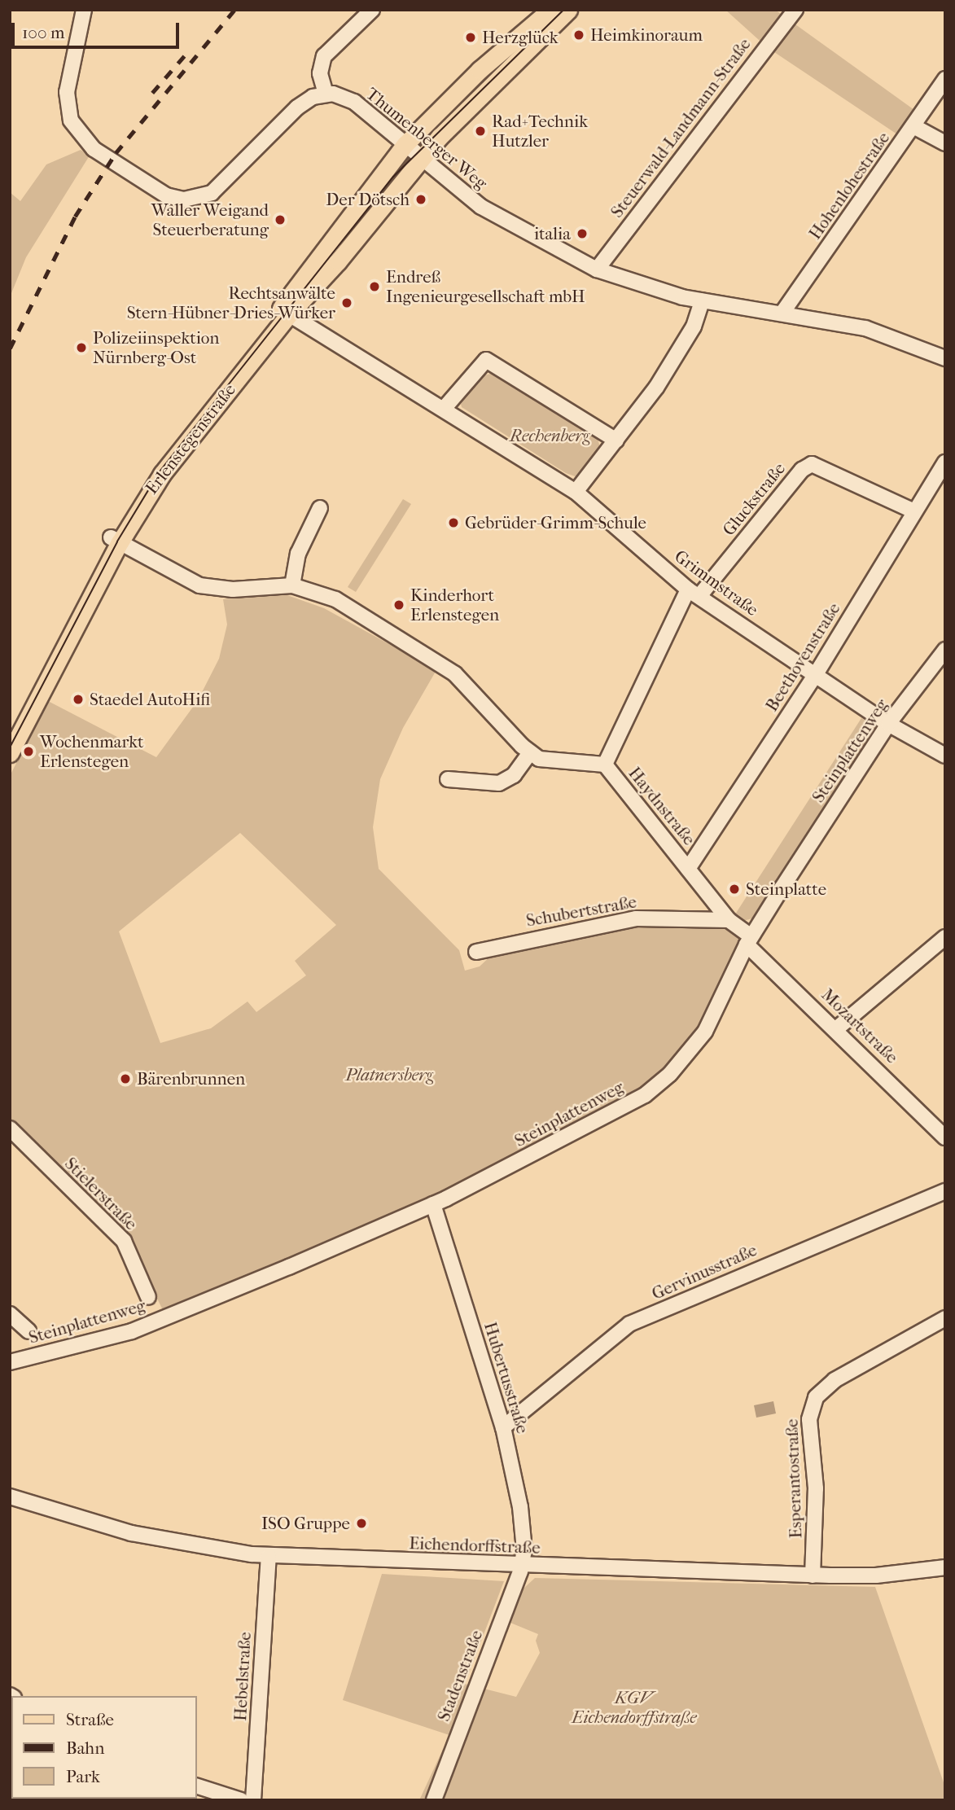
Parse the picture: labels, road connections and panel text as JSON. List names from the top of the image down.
{
  "streets": {
    "main road": ["Erlenstegenstraße"],
    "street": [
      "Steuerwald-Landmann-Straße",
      "Thumenberger Weg",
      "Hohenlohestraße",
      "Gluckstraße",
      "Grimmstraße",
      "Beethovenstraße",
      "Steinplattenweg",
      "Haydnstraße",
      "Schubertstraße",
      "Mozartstraße",
      "Stielerstraße",
      "Gervinusstraße",
      "Hubertusstraße",
      "Esperantostraße",
      "Eichendorffstraße",
      "Stadenstraße",
      "Hebelstraße"
    ]
  },
  "crossings": [
    ["Steuerwald-Landmann-Straße", "Thumenberger Weg"],
    ["Thumenberger Weg", "Hohenlohestraße"],
    ["Thumenberger Weg", "Erlenstegenstraße"],
    ["Erlenstegenstraße", "Grimmstraße"],
    ["Gluckstraße", "Grimmstraße"],
    ["Gluckstraße", "Beethovenstraße"],
    ["Gluckstraße", "Haydnstraße"],
    ["Grimmstraße", "Beethovenstraße"],
    ["Grimmstraße", "Steinplattenweg"],
    ["Grimmstraße", "Haydnstraße"],
    ["Beethovenstraße", "Haydnstraße"],
    ["Steinplattenweg", "Haydnstraße"],
    ["Steinplattenweg", "Mozartstraße"],
    ["Steinplattenweg", "Hubertusstraße"],
    ["Haydnstraße", "Schubertstraße"],
    ["Haydnstraße", "Mozartstraße"],
    ["Gervinusstraße", "Hubertusstraße"],
    ["Hubertusstraße", "Eichendorffstraße"],
    ["Hubertusstraße", "Stadenstraße"],
    ["Esperantostraße", "Eichendorffstraße"],
    ["Eichendorffstraße", "Stadenstraße"],
    ["Eichendorffstraße", "Hebelstraße"]
  ],
  "parks": ["Rechenberg", "Platnersberg", "KGV Eichendorffstraße"],
  "places": [
    "Heimkinoraum",
    "Herzglück",
    "Rad+Technik Hutzler",
    "Der Dötsch",
    "Waller Weigand Steuerberatung",
    "italia",
    "Endreß Ingenieurgesellschaft mbH",
    "Rechtsanwälte Stern-Hübner-Dries-Würker",
    "Polizeiinspektion Nürnberg-Ost",
    "Gebrüder-Grimm-Schule",
    "Kinderhort Erlenstegen",
    "Staedel AutoHifi",
    "Wochenmarkt Erlenstegen",
    "Steinplatte",
    "Bärenbrunnen",
    "ISO Gruppe"
  ],
  "legend": ["Straße", "Bahn", "Park"],
  "scale_bar": "100 m"
}
